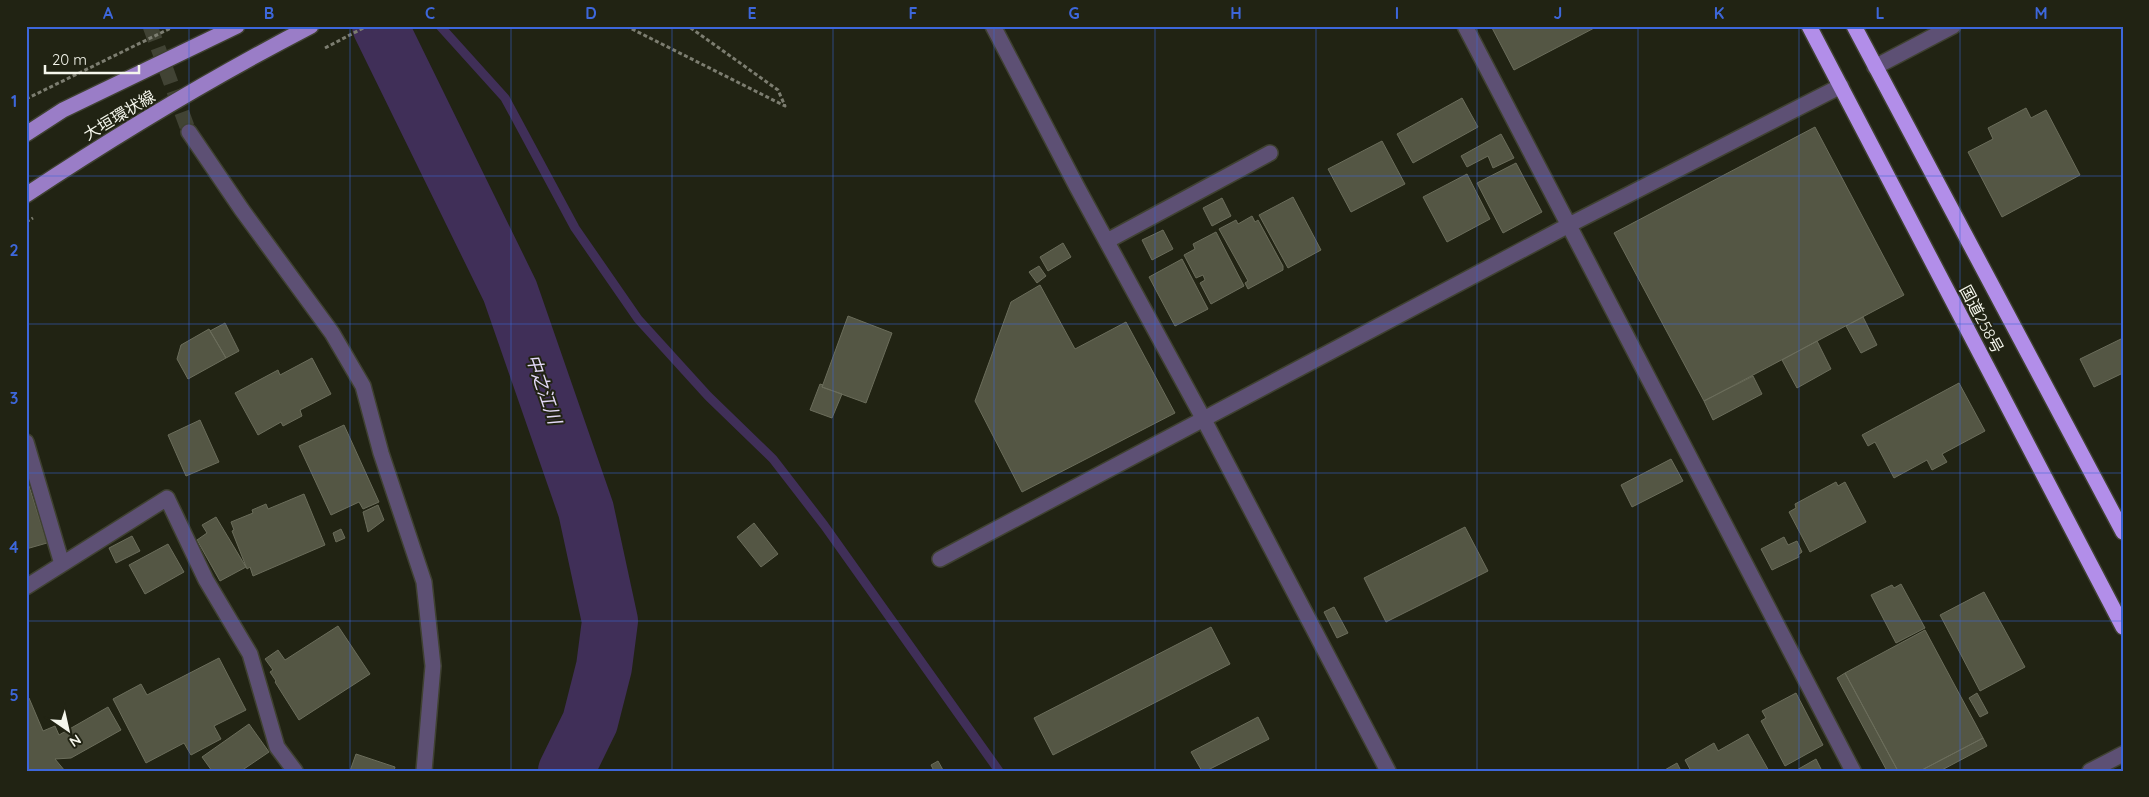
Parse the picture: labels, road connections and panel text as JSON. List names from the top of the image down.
{
  "streets": {
    "highway": ["国道258号"],
    "main road": ["大垣環状線"]
  },
  "water": ["中之江川"],
  "scale_bar": "20 m",
  "north": "bottom right",
  "grid": {
    "columns": [
      "A",
      "B",
      "C",
      "D",
      "E",
      "F",
      "G",
      "H",
      "I",
      "J",
      "K",
      "L",
      "M"
    ],
    "rows": [
      "1",
      "2",
      "3",
      "4",
      "5"
    ]
  }
}
